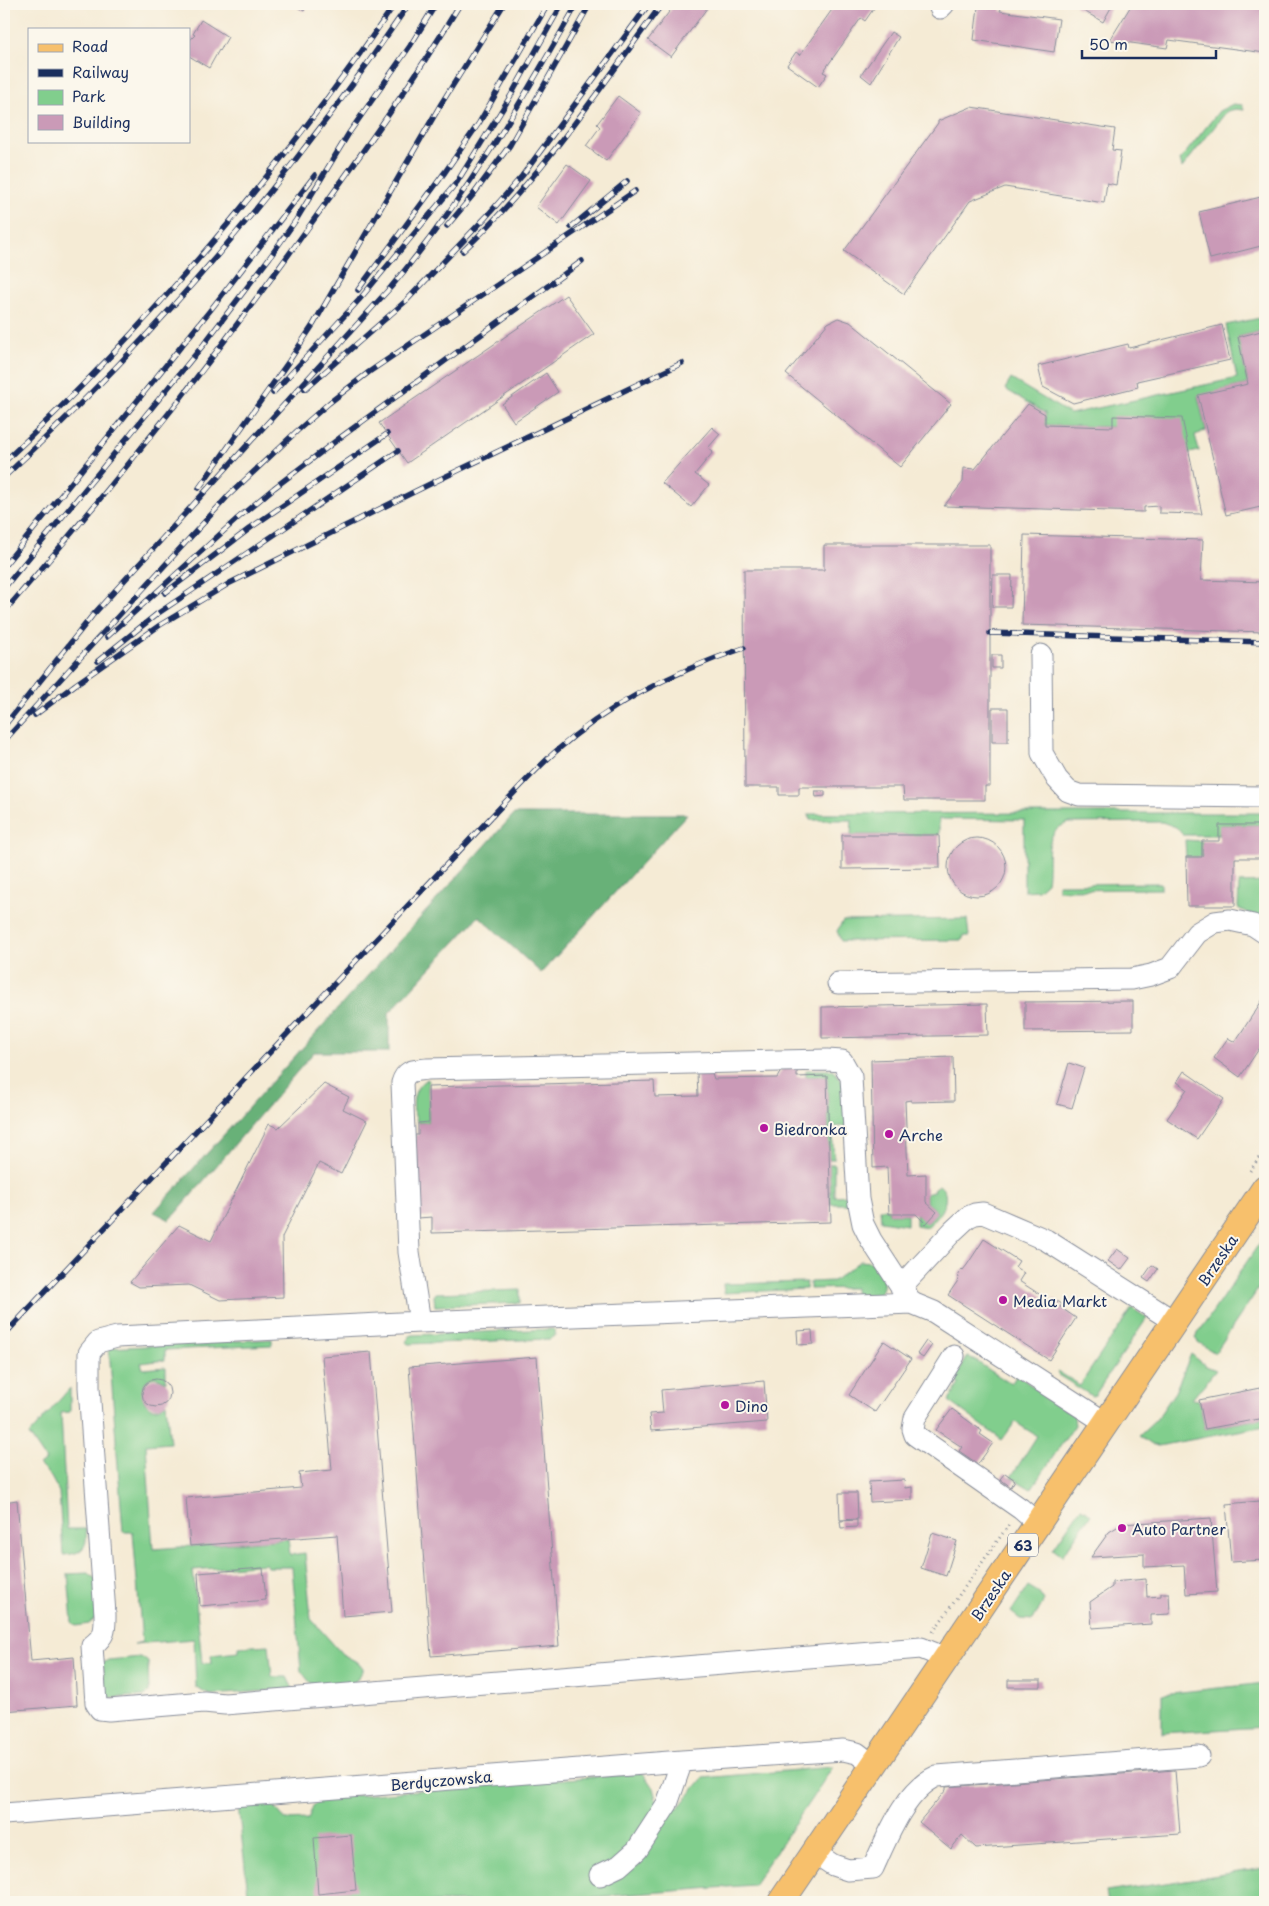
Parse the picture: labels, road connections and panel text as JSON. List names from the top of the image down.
{
  "streets": {
    "main road": ["Brzeska", "63"],
    "street": ["Berdyczowska"]
  },
  "crossings": [
    ["Brzeska", "Berdyczowska"]
  ],
  "places": [
    "Biedronka",
    "Arche",
    "Media Markt",
    "Dino",
    "Auto Partner"
  ],
  "legend": [
    "Road",
    "Railway",
    "Park",
    "Building"
  ],
  "scale_bar": "50 m"
}
